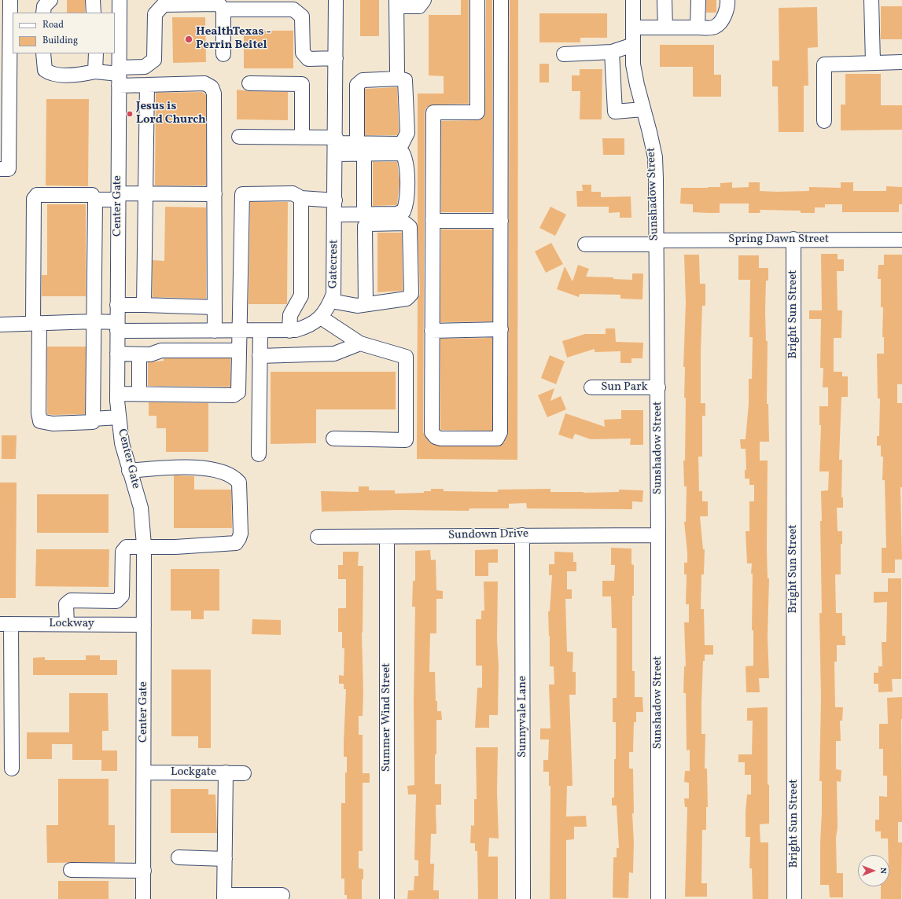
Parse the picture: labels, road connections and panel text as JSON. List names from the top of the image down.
{
  "streets": {
    "street": [
      "Sunshadow Street",
      "Center Gate",
      "Spring Dawn Street",
      "Gatecrest",
      "Bright Sun Street",
      "Sun Park",
      "Sundown Drive",
      "Lockway",
      "Sunnyvale Lane",
      "Summer Wind Street",
      "Lockgate"
    ]
  },
  "crossings": [
    ["Sunshadow Street", "Spring Dawn Street"],
    ["Sunshadow Street", "Sun Park"],
    ["Sunshadow Street", "Sundown Drive"],
    ["Center Gate", "Gatecrest"],
    ["Center Gate", "Lockway"],
    ["Center Gate", "Lockgate"],
    ["Spring Dawn Street", "Bright Sun Street"],
    ["Sundown Drive", "Sunnyvale Lane"],
    ["Sundown Drive", "Summer Wind Street"]
  ],
  "places": ["HealthTexas - Perrin Beitel", "Jesus is Lord Church"],
  "legend": ["Road", "Building"],
  "north": "right"
}
